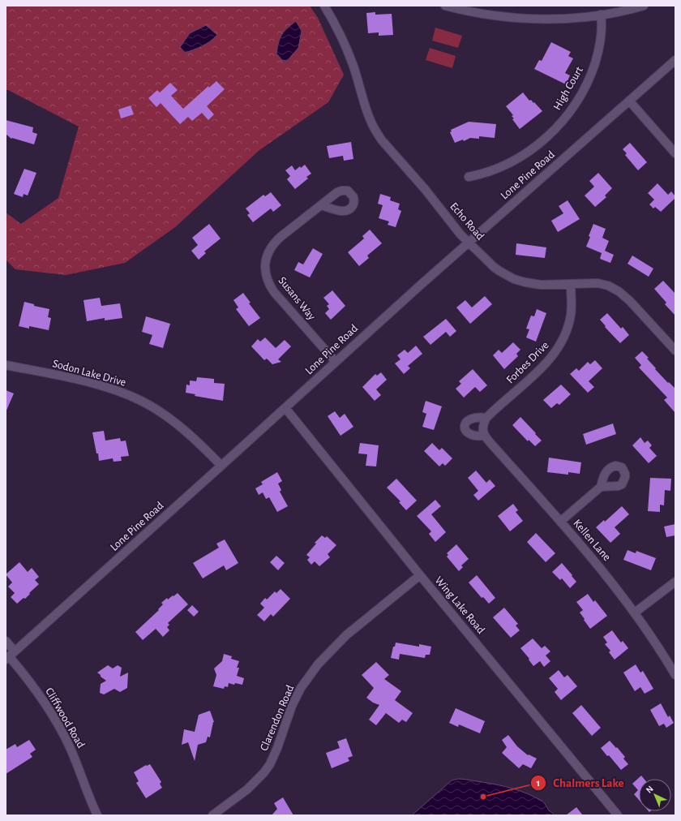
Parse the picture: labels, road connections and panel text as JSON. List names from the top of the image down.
{
  "streets": {
    "street": [
      "High Court",
      "Lone Pine Road",
      "Echo Road",
      "Susans Way",
      "Forbes Drive",
      "Sodon Lake Drive",
      "Kellen Lane",
      "Wing Lake Road",
      "Cliffwood Road",
      "Clarendon Road"
    ]
  },
  "crossings": [
    ["Lone Pine Road", "Echo Road"],
    ["Lone Pine Road", "Susans Way"],
    ["Lone Pine Road", "Sodon Lake Drive"],
    ["Lone Pine Road", "Wing Lake Road"],
    ["Lone Pine Road", "Cliffwood Road"],
    ["Echo Road", "Forbes Drive"],
    ["Forbes Drive", "Kellen Lane"],
    ["Wing Lake Road", "Clarendon Road"]
  ],
  "places": ["Chalmers Lake"],
  "north": "top left"
}
